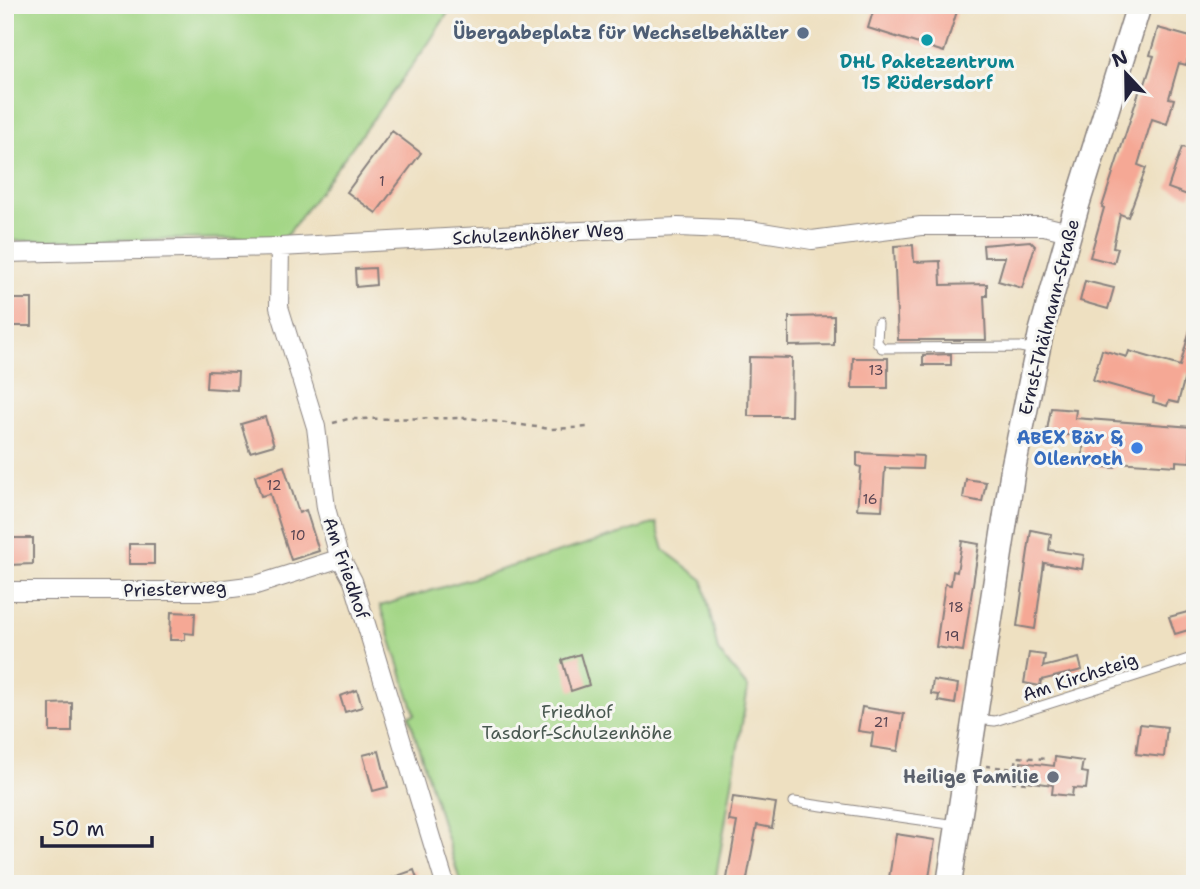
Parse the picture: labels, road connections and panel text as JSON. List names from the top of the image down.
{
  "streets": {
    "main road": ["Ernst-Thälmann-Straße"],
    "street": ["Schulzenhöher Weg", "Am Friedhof", "Priesterweg"],
    "lane": ["Am Kirchsteig"]
  },
  "crossings": [
    ["Schulzenhöher Weg", "Ernst-Thälmann-Straße"],
    ["Schulzenhöher Weg", "Am Friedhof"],
    ["Ernst-Thälmann-Straße", "Am Kirchsteig"],
    ["Am Friedhof", "Priesterweg"]
  ],
  "parks": ["Friedhof Tasdorf-Schulzenhöhe"],
  "places": [
    "Übergabeplatz für Wechselbehälter",
    "DHL Paketzentrum 15 Rüdersdorf",
    "ABEX Bär & Ollenroth",
    "Heilige Familie"
  ],
  "house_numbers": [
    "1",
    "13",
    "12",
    "16",
    "10",
    "18",
    "19",
    "21"
  ],
  "scale_bar": "50 m",
  "north": "top"
}
